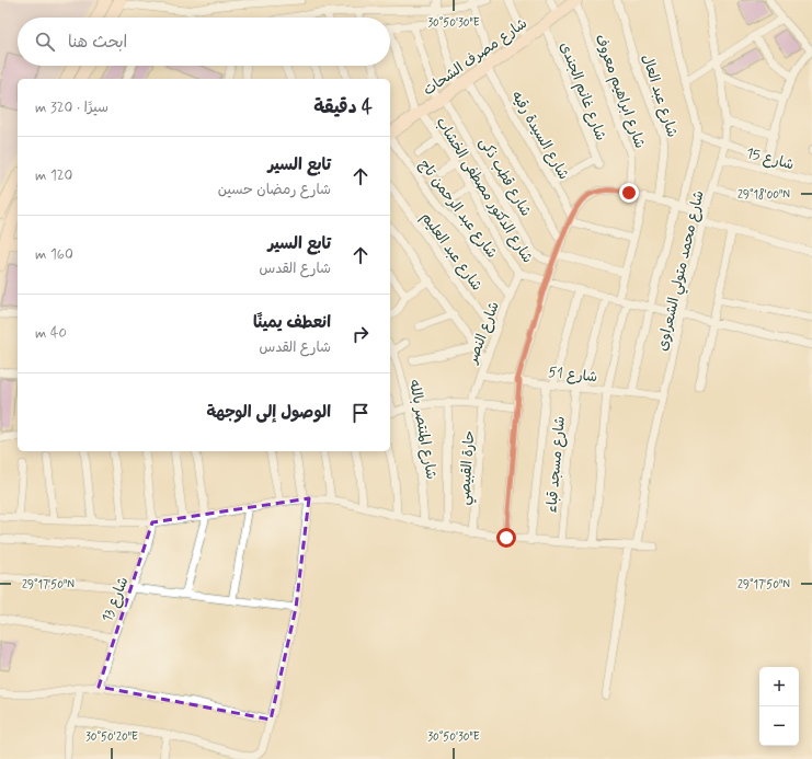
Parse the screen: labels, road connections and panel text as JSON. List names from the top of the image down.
{
  "streets": {
    "street": [
      "شارع مصرف الشحات",
      "شارع غانم الجندى",
      "شارع ابراهيم معروف",
      "شارع عبد العال",
      "شارع السيدة رقيه",
      "شارع 15",
      "شارع قطب ذكى",
      "شارع الدكتور مصطفى الخشاب",
      "شارع عبد الرحمن تاج",
      "شارع عبد العليم",
      "شارع محمد متولي الشعراوى",
      "شارع النصر",
      "شارع 51",
      "شارع المنتصر بالله",
      "شارع مسجد قباء",
      "حارة القبيصي",
      "شارع 13"
    ]
  },
  "crossings": [
    ["شارع مصرف الشحات", "شارع غانم الجندى"],
    ["شارع مصرف الشحات", "شارع ابراهيم معروف"],
    ["شارع مصرف الشحات", "شارع السيدة رقيه"],
    ["شارع مصرف الشحات", "شارع قطب ذكى"],
    ["شارع مصرف الشحات", "شارع الدكتور مصطفى الخشاب"],
    ["شارع غانم الجندى", "شارع السيدة رقيه"],
    ["شارع 15", "شارع محمد متولي الشعراوى"],
    ["شارع الدكتور مصطفى الخشاب", "شارع محمد متولي الشعراوى"],
    ["شارع الدكتور مصطفى الخشاب", "شارع النصر"],
    ["شارع الدكتور مصطفى الخشاب", "شارع مسجد قباء"],
    ["شارع عبد الرحمن تاج", "شارع النصر"],
    ["شارع عبد العليم", "شارع النصر"],
    ["شارع محمد متولي الشعراوى", "شارع 51"],
    ["شارع النصر", "شارع 51"],
    ["شارع 51", "شارع مسجد قباء"]
  ],
  "page": {
    "search": "ابحث هنا",
    "heading": ["4 دقيقة", "سيرًا · 320 m"],
    "list": [
      ["تابع السير", "شارع رمضان حسين", "120 m"],
      ["تابع السير", "شارع القدس", "160 m"],
      ["انعطف يمينًا", "شارع القدس", "40 m"],
      "الوصول إلى الوجهة"
    ],
    "map_buttons": ["+", "−"]
  },
  "coordinates": [
    "30°50'30\"E",
    "29°18'00\"N",
    "29°17'50\"N",
    "30°50'20\"E"
  ]
}
